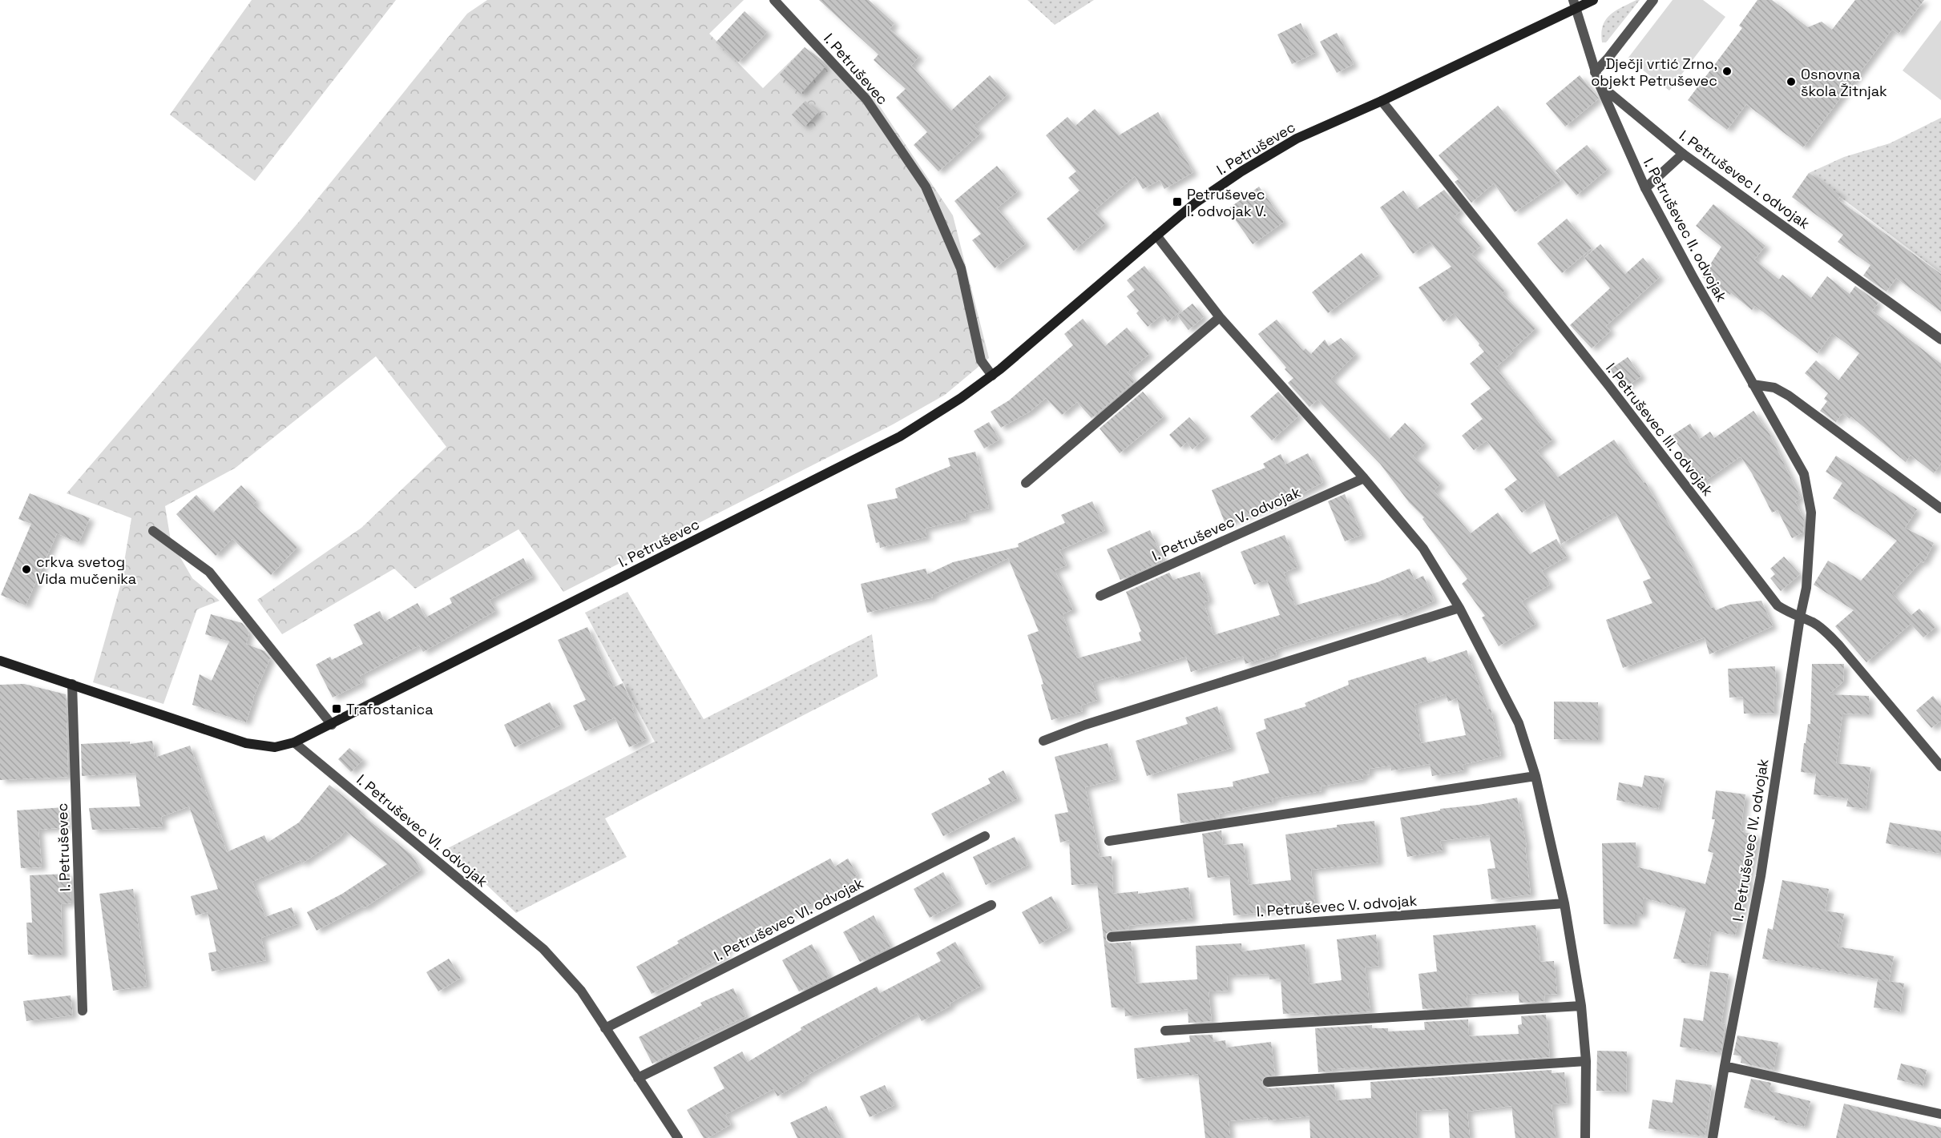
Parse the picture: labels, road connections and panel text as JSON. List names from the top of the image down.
{
  "streets": {
    "street": [
      "I. Petruševec",
      "I. Petruševec I. odvojak",
      "I. Petruševec II. odvojak",
      "I. Petruševec III. odvojak",
      "I. Petruševec V. odvojak",
      "I. Petruševec VI. odvojak",
      "I. Petruševec IV. odvojak"
    ]
  },
  "crossings": [
    ["I. Petruševec", "I. Petruševec I. odvojak"],
    ["I. Petruševec", "I. Petruševec III. odvojak"],
    ["I. Petruševec", "I. Petruševec VI. odvojak"],
    ["I. Petruševec I. odvojak", "I. Petruševec II. odvojak"],
    ["I. Petruševec II. odvojak", "I. Petruševec III. odvojak"],
    ["I. Petruševec II. odvojak", "I. Petruševec IV. odvojak"],
    ["I. Petruševec III. odvojak", "I. Petruševec IV. odvojak"]
  ],
  "places": {
    "other": ["Dječji vrtić Zrno, objekt Petruševec", "Osnovna škola Žitnjak", "crkva svetog Vida mučenika"],
    "transit": ["Petruševec I. odvojak V.", "Trafostanica"]
  }
}
